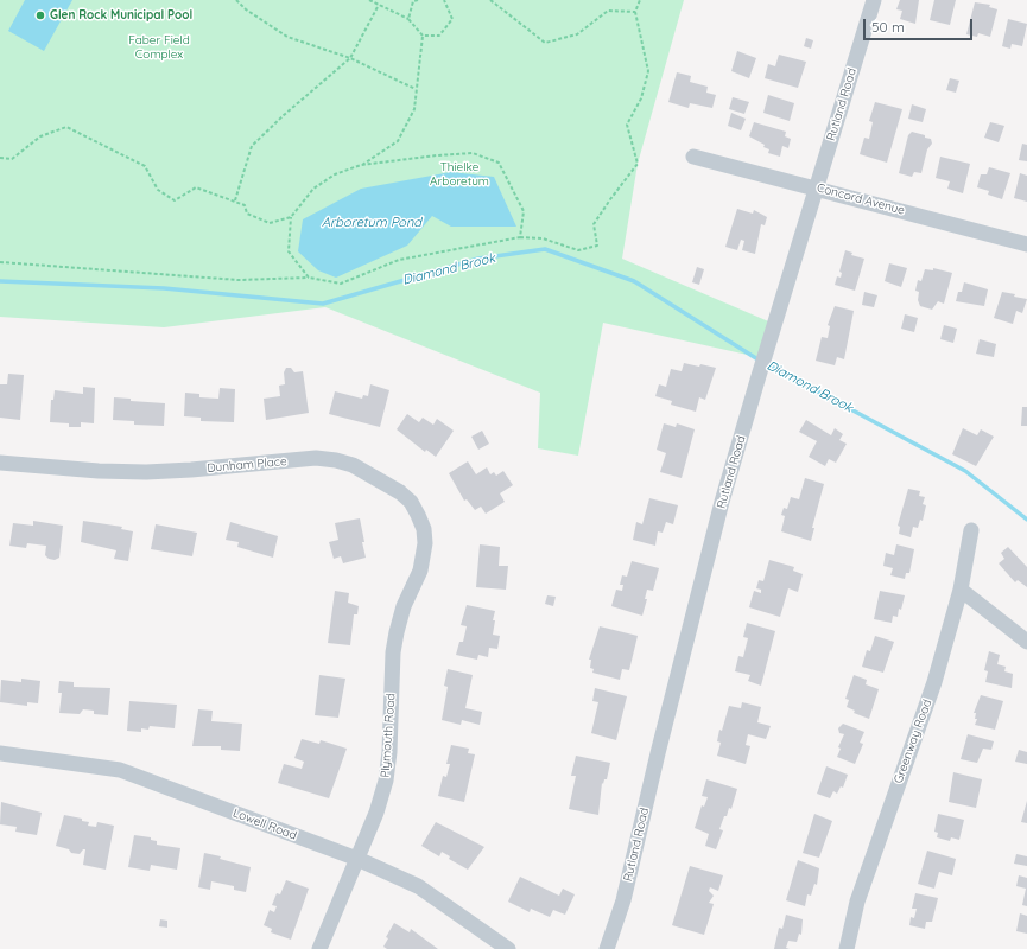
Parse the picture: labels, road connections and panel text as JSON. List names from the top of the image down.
{
  "streets": {
    "street": [
      "Rutland Road",
      "Concord Avenue",
      "Dunham Place",
      "Plymouth Road",
      "Greenway Road",
      "Lowell Road"
    ]
  },
  "crossings": [
    ["Rutland Road", "Concord Avenue"],
    ["Dunham Place", "Plymouth Road"],
    ["Plymouth Road", "Lowell Road"]
  ],
  "water": ["Arboretum Pond", "Diamond Brook"],
  "parks": ["Faber Field Complex", "Thielke Arboretum"],
  "places": ["Glen Rock Municipal Pool"],
  "scale_bar": "50 m"
}
